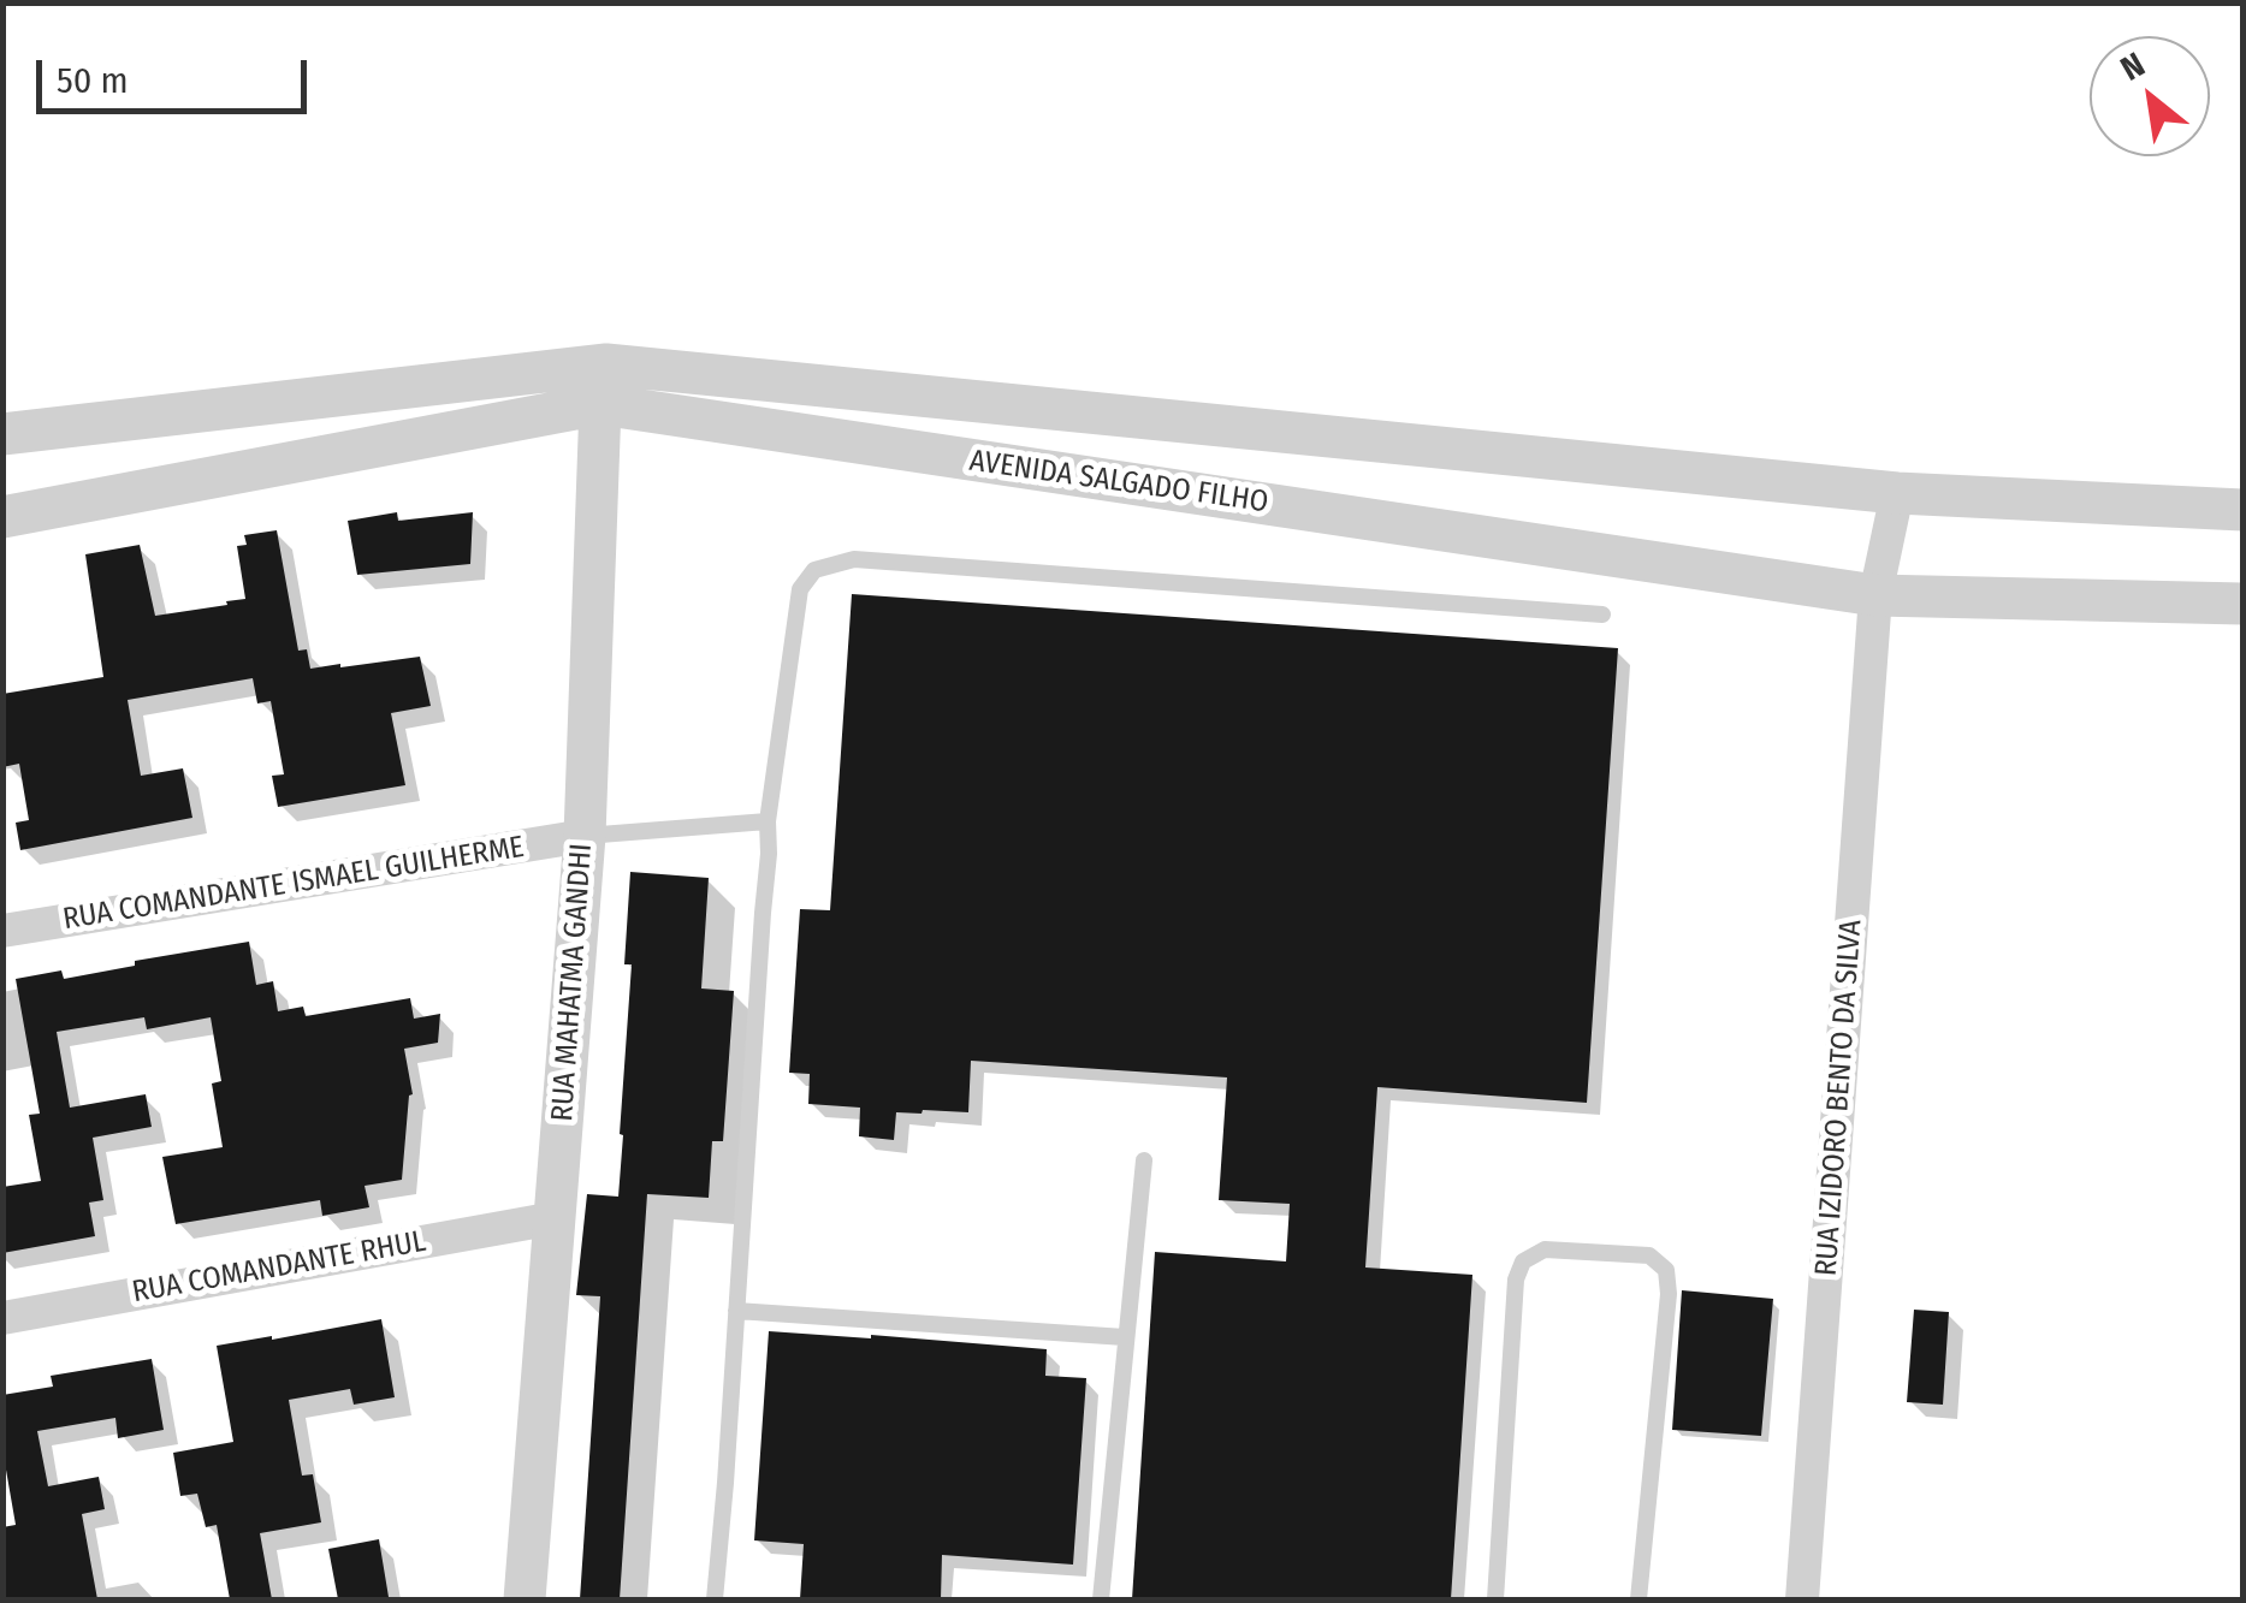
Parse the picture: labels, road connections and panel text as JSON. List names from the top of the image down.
{
  "streets": {
    "street": [
      "AVENIDA SALGADO FILHO",
      "RUA COMANDANTE ISMAEL GUILHERME",
      "RUA MAHATMA GANDHI",
      "RUA IZIDORO BENTO DA SILVA",
      "RUA COMANDANTE RHUL"
    ]
  },
  "crossings": [
    ["AVENIDA SALGADO FILHO", "RUA MAHATMA GANDHI"],
    ["AVENIDA SALGADO FILHO", "RUA IZIDORO BENTO DA SILVA"],
    ["RUA COMANDANTE ISMAEL GUILHERME", "RUA MAHATMA GANDHI"],
    ["RUA MAHATMA GANDHI", "RUA COMANDANTE RHUL"]
  ],
  "scale_bar": "50 m",
  "north": "top left"
}
